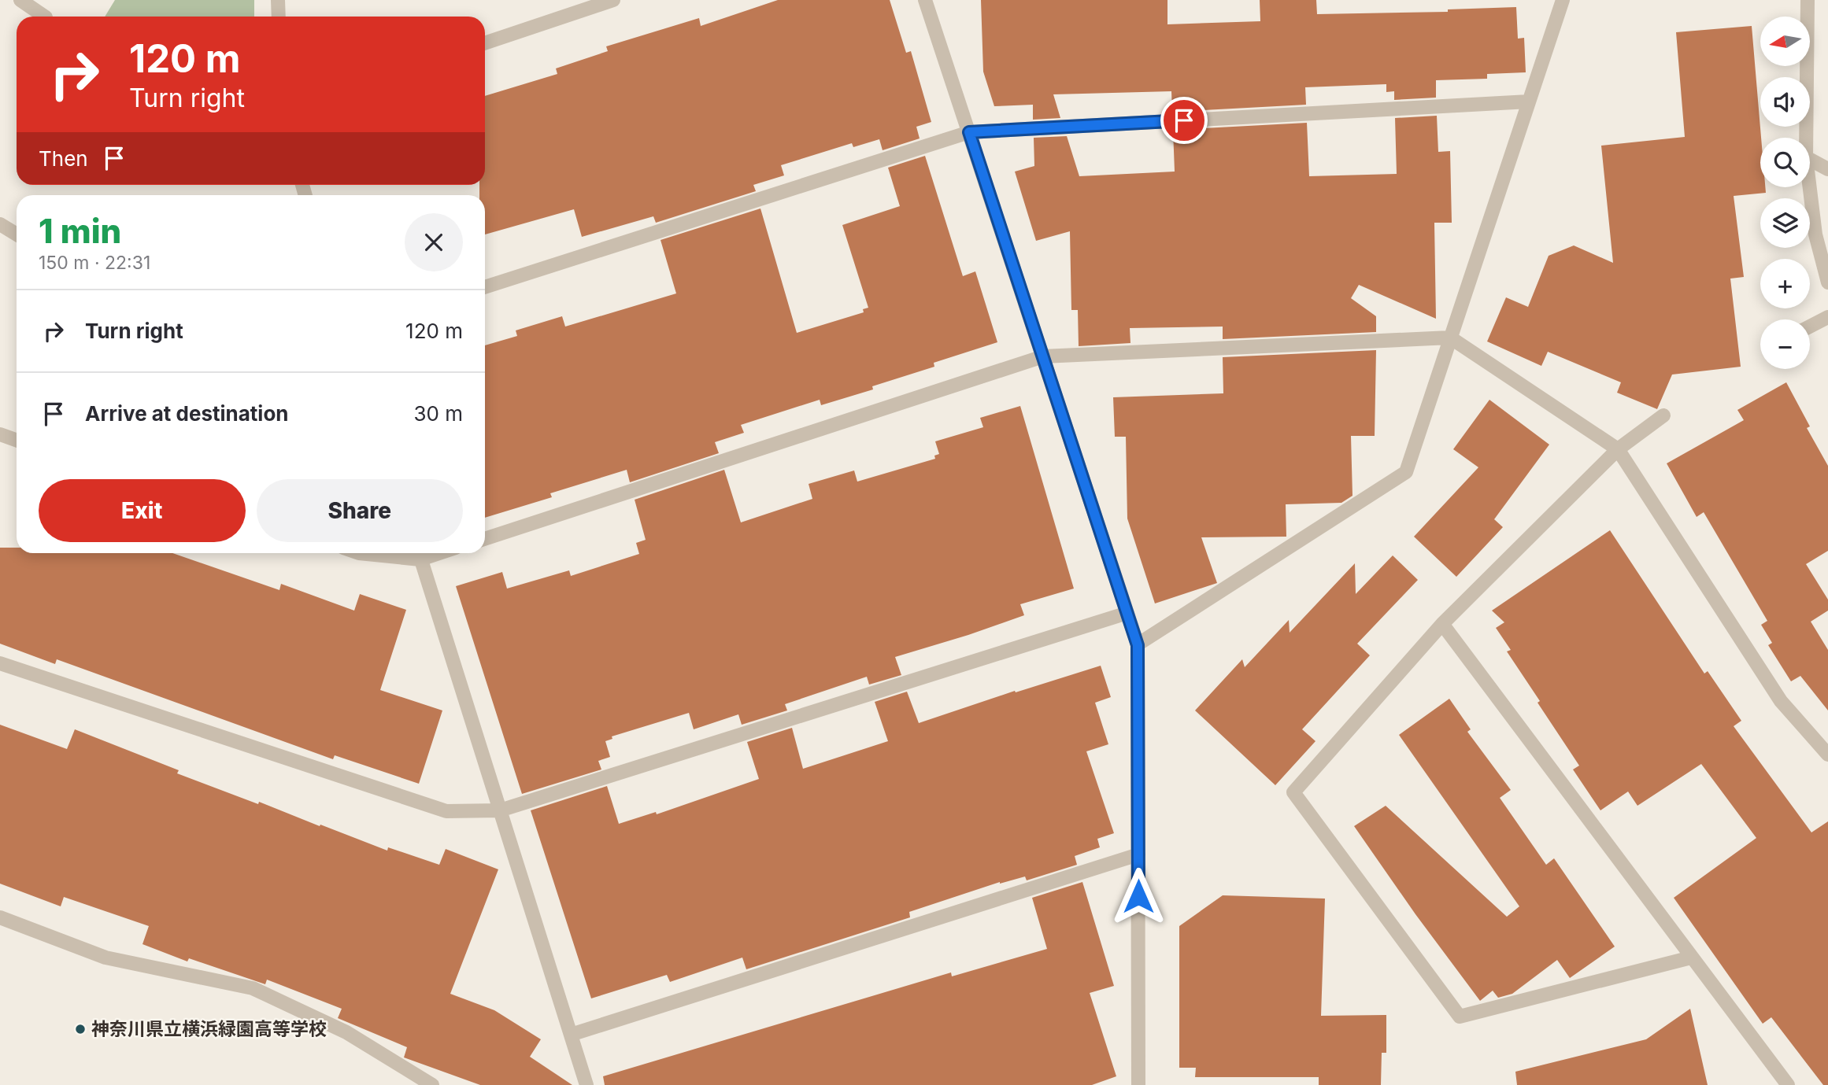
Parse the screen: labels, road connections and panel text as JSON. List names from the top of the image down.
{
  "places": ["神奈川県立横浜緑園高等学校"],
  "north": "left",
  "page": {
    "map_buttons": ["+", "−"],
    "turn": ["120 m", "Turn right"],
    "then": "Then",
    "heading": ["1 min", "150 m · 22:31"],
    "list": [
      {
        "name": "Turn right",
        "value": "120 m"
      },
      {
        "name": "Arrive at destination",
        "value": "30 m"
      }
    ],
    "buttons": ["Exit", "Share"]
  }
}
